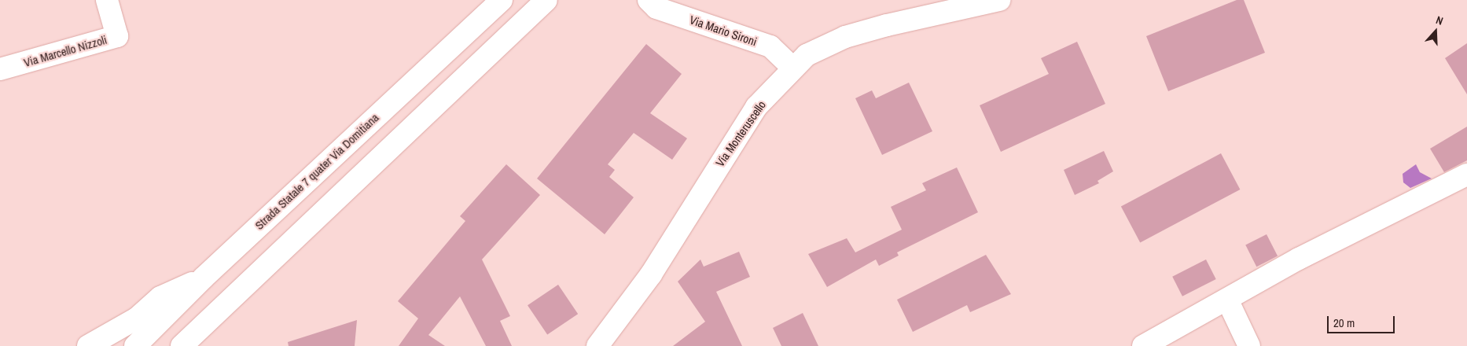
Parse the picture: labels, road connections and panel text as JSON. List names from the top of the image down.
{
  "streets": {
    "main road": [
      "Via Mario Sironi",
      "Via Marcello Nizzoli",
      "Via Monteruscello",
      "Strada Statale 7 quater Via Domitiana"
    ]
  },
  "crossings": [
    ["Via Mario Sironi", "Via Monteruscello"]
  ],
  "scale_bar": "20 m",
  "north": "top"
}
